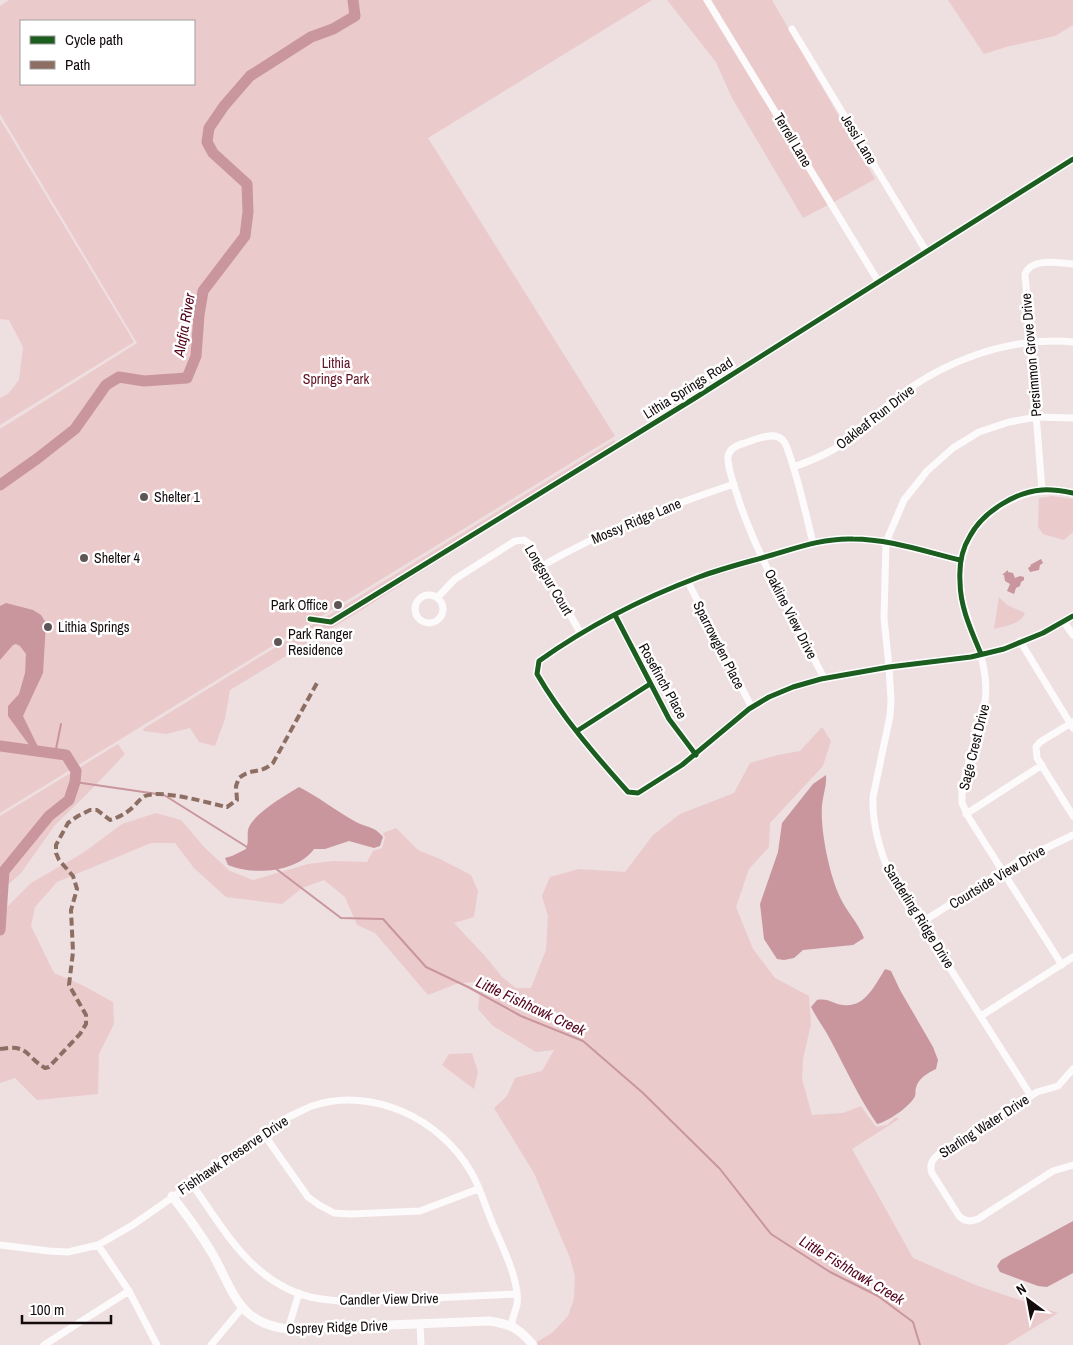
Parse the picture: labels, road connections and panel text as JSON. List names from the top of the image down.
{
  "streets": {
    "street": [
      "Jessi Lane",
      "Terrell Lane",
      "Persimmon Grove Drive",
      "Lithia Springs Road",
      "Oakleaf Run Drive",
      "Mossy Ridge Lane",
      "Longspur Court",
      "Oakline View Drive",
      "Sparrowglen Place",
      "Rosefinch Place",
      "Sage Crest Drive",
      "Courtside View Drive",
      "Sanderling Ridge Drive",
      "Starling Water Drive",
      "Fishhawk Preserve Drive",
      "Candler View Drive",
      "Osprey Ridge Drive"
    ]
  },
  "crossings": [
    ["Jessi Lane", "Lithia Springs Road"],
    ["Terrell Lane", "Lithia Springs Road"],
    ["Persimmon Grove Drive", "Oakleaf Run Drive"],
    ["Persimmon Grove Drive", "Sage Crest Drive"],
    ["Persimmon Grove Drive", "Sanderling Ridge Drive"],
    ["Oakleaf Run Drive", "Oakline View Drive"],
    ["Mossy Ridge Lane", "Longspur Court"],
    ["Mossy Ridge Lane", "Oakline View Drive"],
    ["Sage Crest Drive", "Courtside View Drive"],
    ["Courtside View Drive", "Sanderling Ridge Drive"],
    ["Sanderling Ridge Drive", "Starling Water Drive"],
    ["Fishhawk Preserve Drive", "Candler View Drive"],
    ["Fishhawk Preserve Drive", "Osprey Ridge Drive"]
  ],
  "water": ["Alafia River", "Little Fishhawk Creek"],
  "parks": ["Lithia Springs Park"],
  "places": [
    "Shelter 1",
    "Shelter 4",
    "Park Office",
    "Lithia Springs",
    "Park Ranger Residence"
  ],
  "legend": ["Cycle path", "Path"],
  "scale_bar": "100 m",
  "north": "top left"
}
